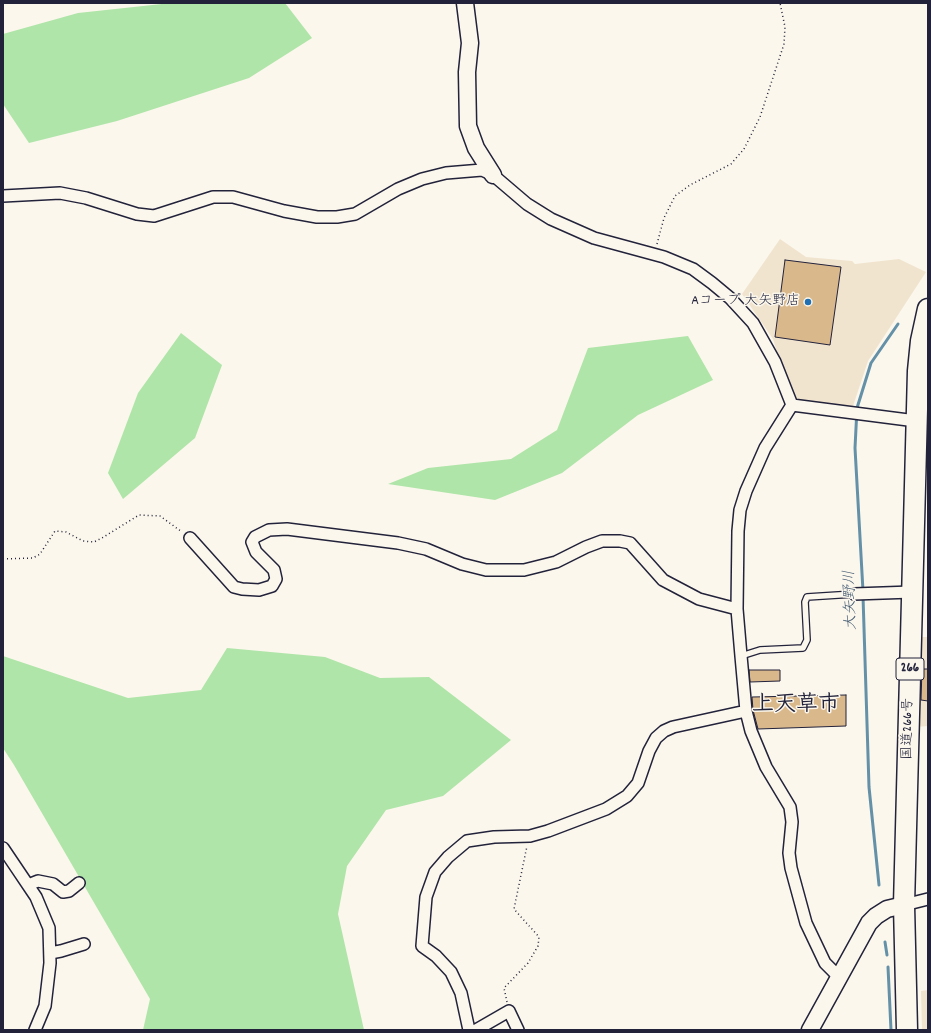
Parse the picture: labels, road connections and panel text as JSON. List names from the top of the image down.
{
  "streets": {
    "highway": ["266", "国道266号"]
  },
  "districts": ["上天草市"],
  "water": ["大矢野川"],
  "places": ["Aコープ 大矢野店"]
}
